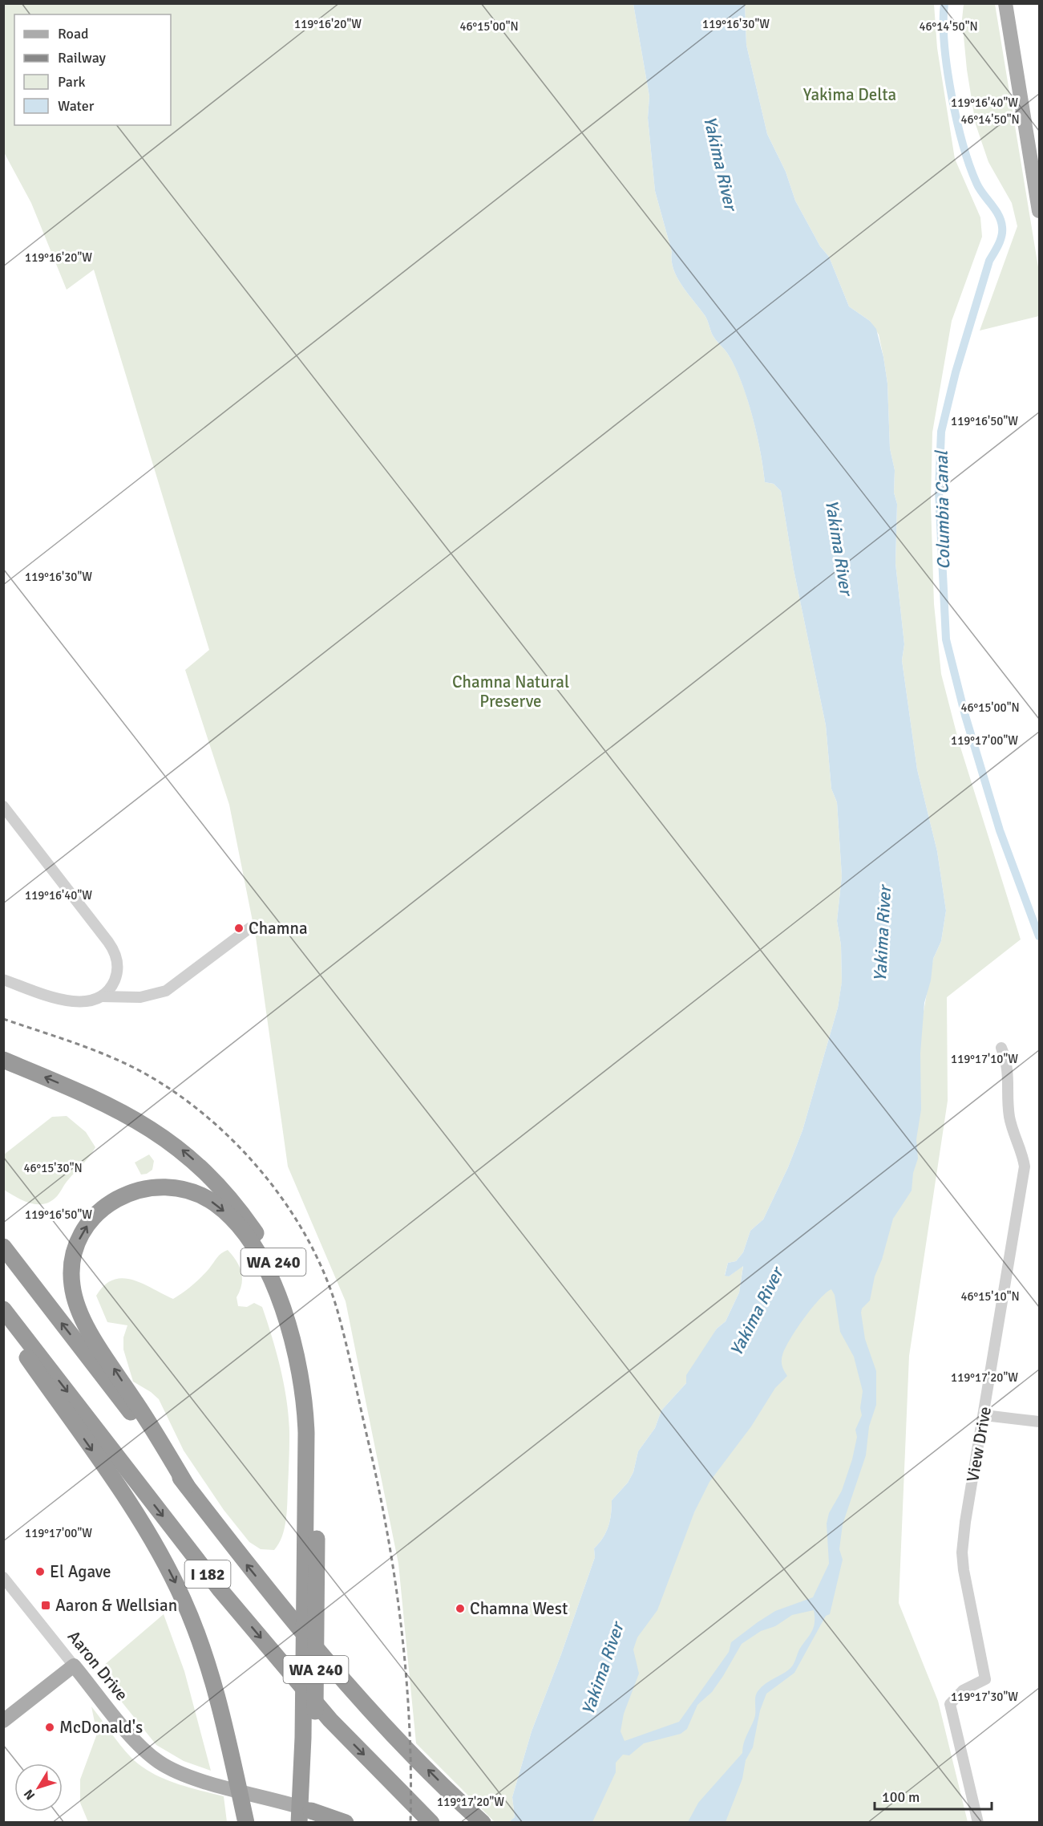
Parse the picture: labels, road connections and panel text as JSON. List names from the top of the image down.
{
  "streets": {
    "highway": ["WA 240", "I 182"],
    "main road": ["Aaron Drive"],
    "street": ["View Drive"]
  },
  "water": ["Yakima River", "Columbia Canal"],
  "parks": ["Yakima Delta", "Chamna Natural Preserve"],
  "places": {
    "other": [
      "Chamna",
      "El Agave",
      "Chamna West",
      "McDonald's"
    ],
    "transit": ["Aaron & Wellsian"]
  },
  "legend": [
    "Road",
    "Railway",
    "Park",
    "Water"
  ],
  "scale_bar": "100 m",
  "north": "bottom left",
  "coordinates": [
    "119°16'30\"W",
    "119°16'20\"W",
    "46°15'00\"N",
    "46°14'50\"N",
    "119°16'40\"W",
    "119°16'50\"W",
    "119°17'00\"W",
    "119°17'10\"W",
    "46°15'30\"N",
    "46°15'10\"N",
    "119°17'20\"W",
    "119°17'30\"W"
  ]
}
